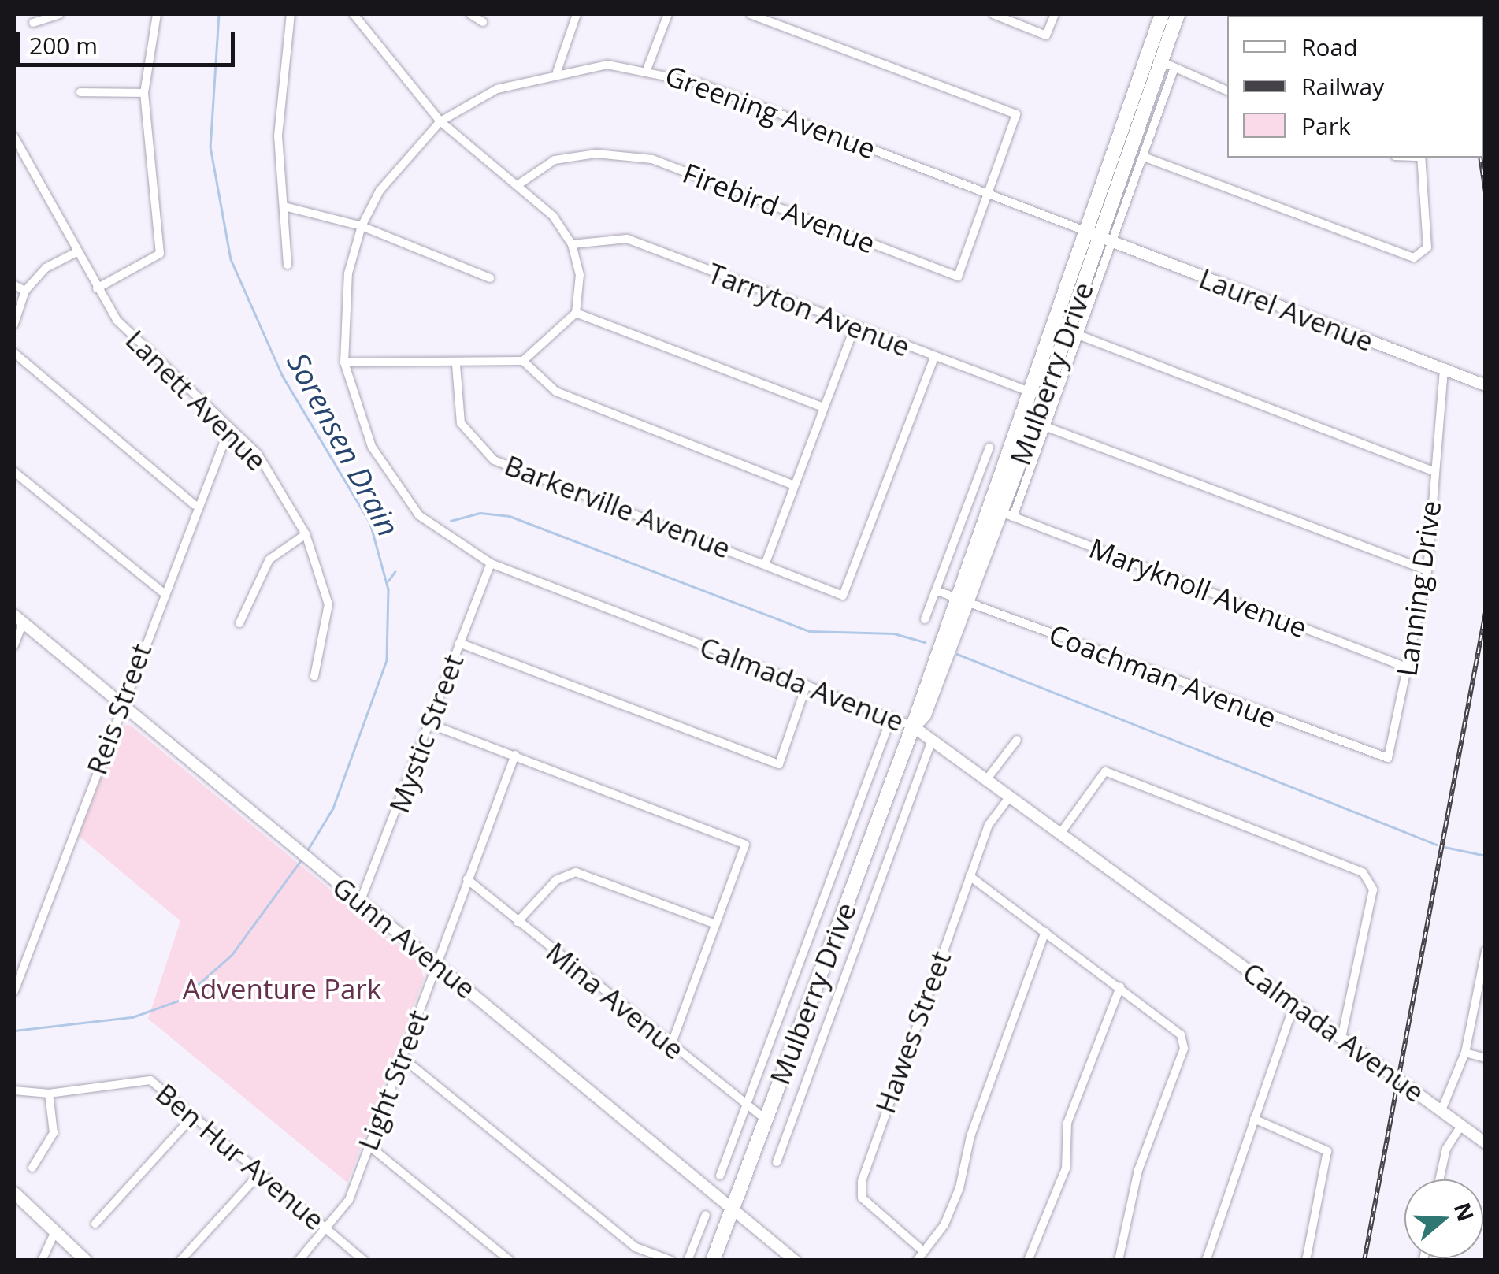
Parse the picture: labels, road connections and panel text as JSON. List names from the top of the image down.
{
  "streets": {
    "main road": ["Mulberry Drive"],
    "street": [
      "Greening Avenue",
      "Firebird Avenue",
      "Tarryton Avenue",
      "Laurel Avenue",
      "Lanett Avenue",
      "Barkerville Avenue",
      "Maryknoll Avenue",
      "Lanning Drive",
      "Coachman Avenue",
      "Calmada Avenue",
      "Reis Street",
      "Mystic Street",
      "Gunn Avenue",
      "Mina Avenue",
      "Hawes Street",
      "Light Street",
      "Ben Hur Avenue"
    ]
  },
  "crossings": [
    ["Greening Avenue", "Firebird Avenue"],
    ["Greening Avenue", "Laurel Avenue"],
    ["Greening Avenue", "Mulberry Drive"],
    ["Greening Avenue", "Calmada Avenue"],
    ["Tarryton Avenue", "Mulberry Drive"],
    ["Tarryton Avenue", "Barkerville Avenue"],
    ["Laurel Avenue", "Mulberry Drive"],
    ["Laurel Avenue", "Lanning Drive"],
    ["Mulberry Drive", "Maryknoll Avenue"],
    ["Mulberry Drive", "Coachman Avenue"],
    ["Mulberry Drive", "Calmada Avenue"],
    ["Mulberry Drive", "Gunn Avenue"],
    ["Mulberry Drive", "Mina Avenue"],
    ["Lanett Avenue", "Reis Street"],
    ["Maryknoll Avenue", "Lanning Drive"],
    ["Lanning Drive", "Coachman Avenue"],
    ["Calmada Avenue", "Mystic Street"],
    ["Calmada Avenue", "Hawes Street"],
    ["Reis Street", "Gunn Avenue"],
    ["Mystic Street", "Gunn Avenue"],
    ["Gunn Avenue", "Light Street"],
    ["Mina Avenue", "Light Street"],
    ["Light Street", "Ben Hur Avenue"]
  ],
  "water": ["Sorensen Drain"],
  "parks": ["Adventure Park"],
  "legend": ["Road", "Railway", "Park"],
  "scale_bar": "200 m",
  "north": "right"
}
